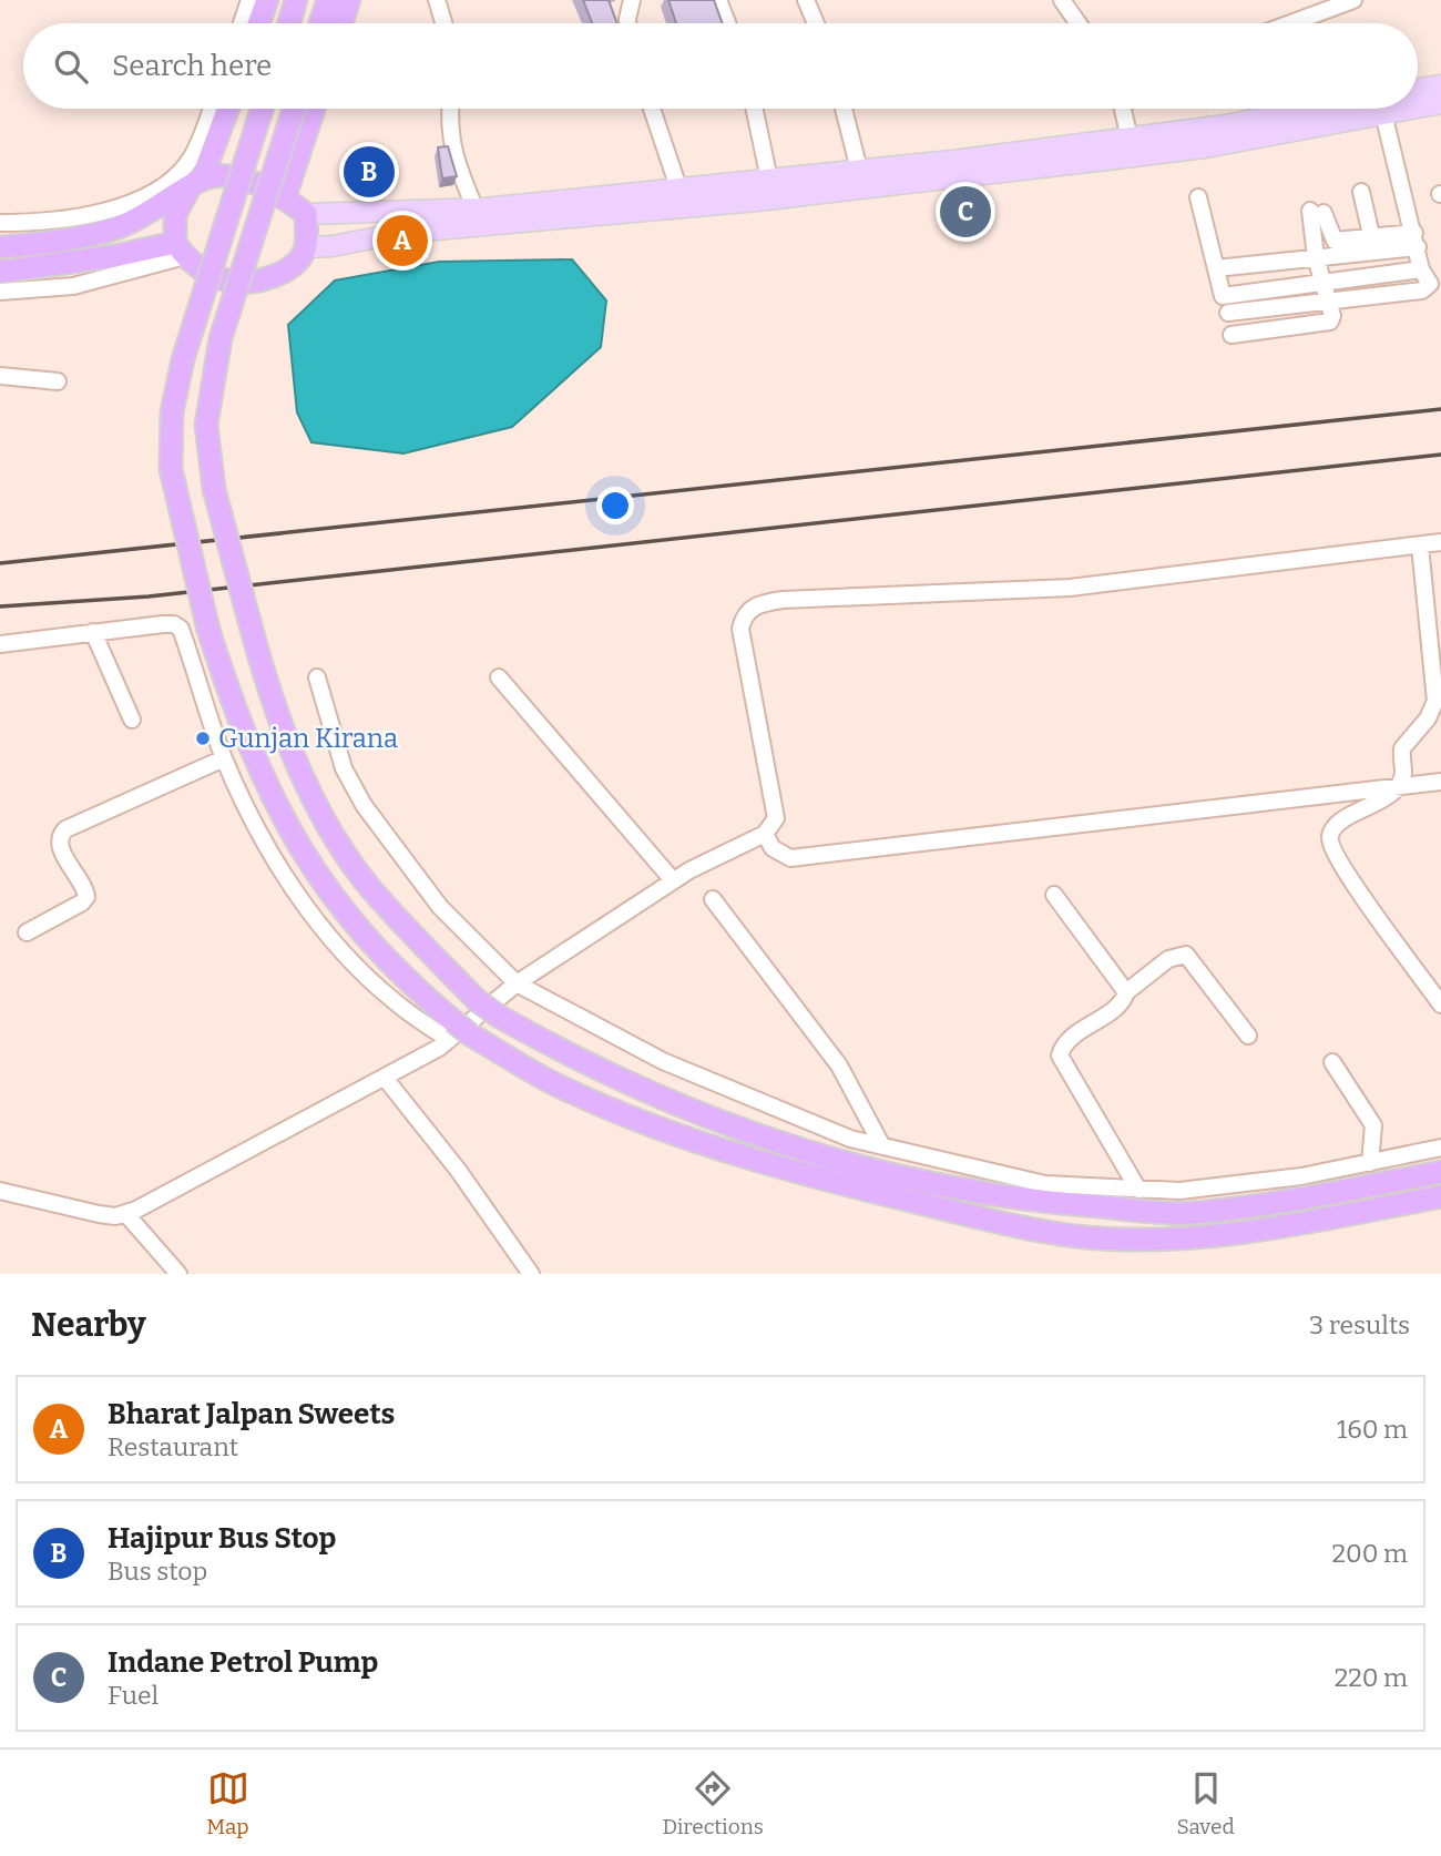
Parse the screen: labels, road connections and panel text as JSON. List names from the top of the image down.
{
  "places": ["Gunjan Kirana"],
  "page": {
    "search": "Search here",
    "pins": ["B", "C", "A"],
    "heading": ["Nearby", "3 results"],
    "list": [
      {
        "mark": "A",
        "name": "Bharat Jalpan Sweets",
        "note": "Restaurant",
        "value": "160 m"
      },
      {
        "mark": "B",
        "name": "Hajipur Bus Stop",
        "note": "Bus stop",
        "value": "200 m"
      },
      {
        "mark": "C",
        "name": "Indane Petrol Pump",
        "note": "Fuel",
        "value": "220 m"
      }
    ],
    "nav": ["Map", "Directions", "Saved"]
  }
}
